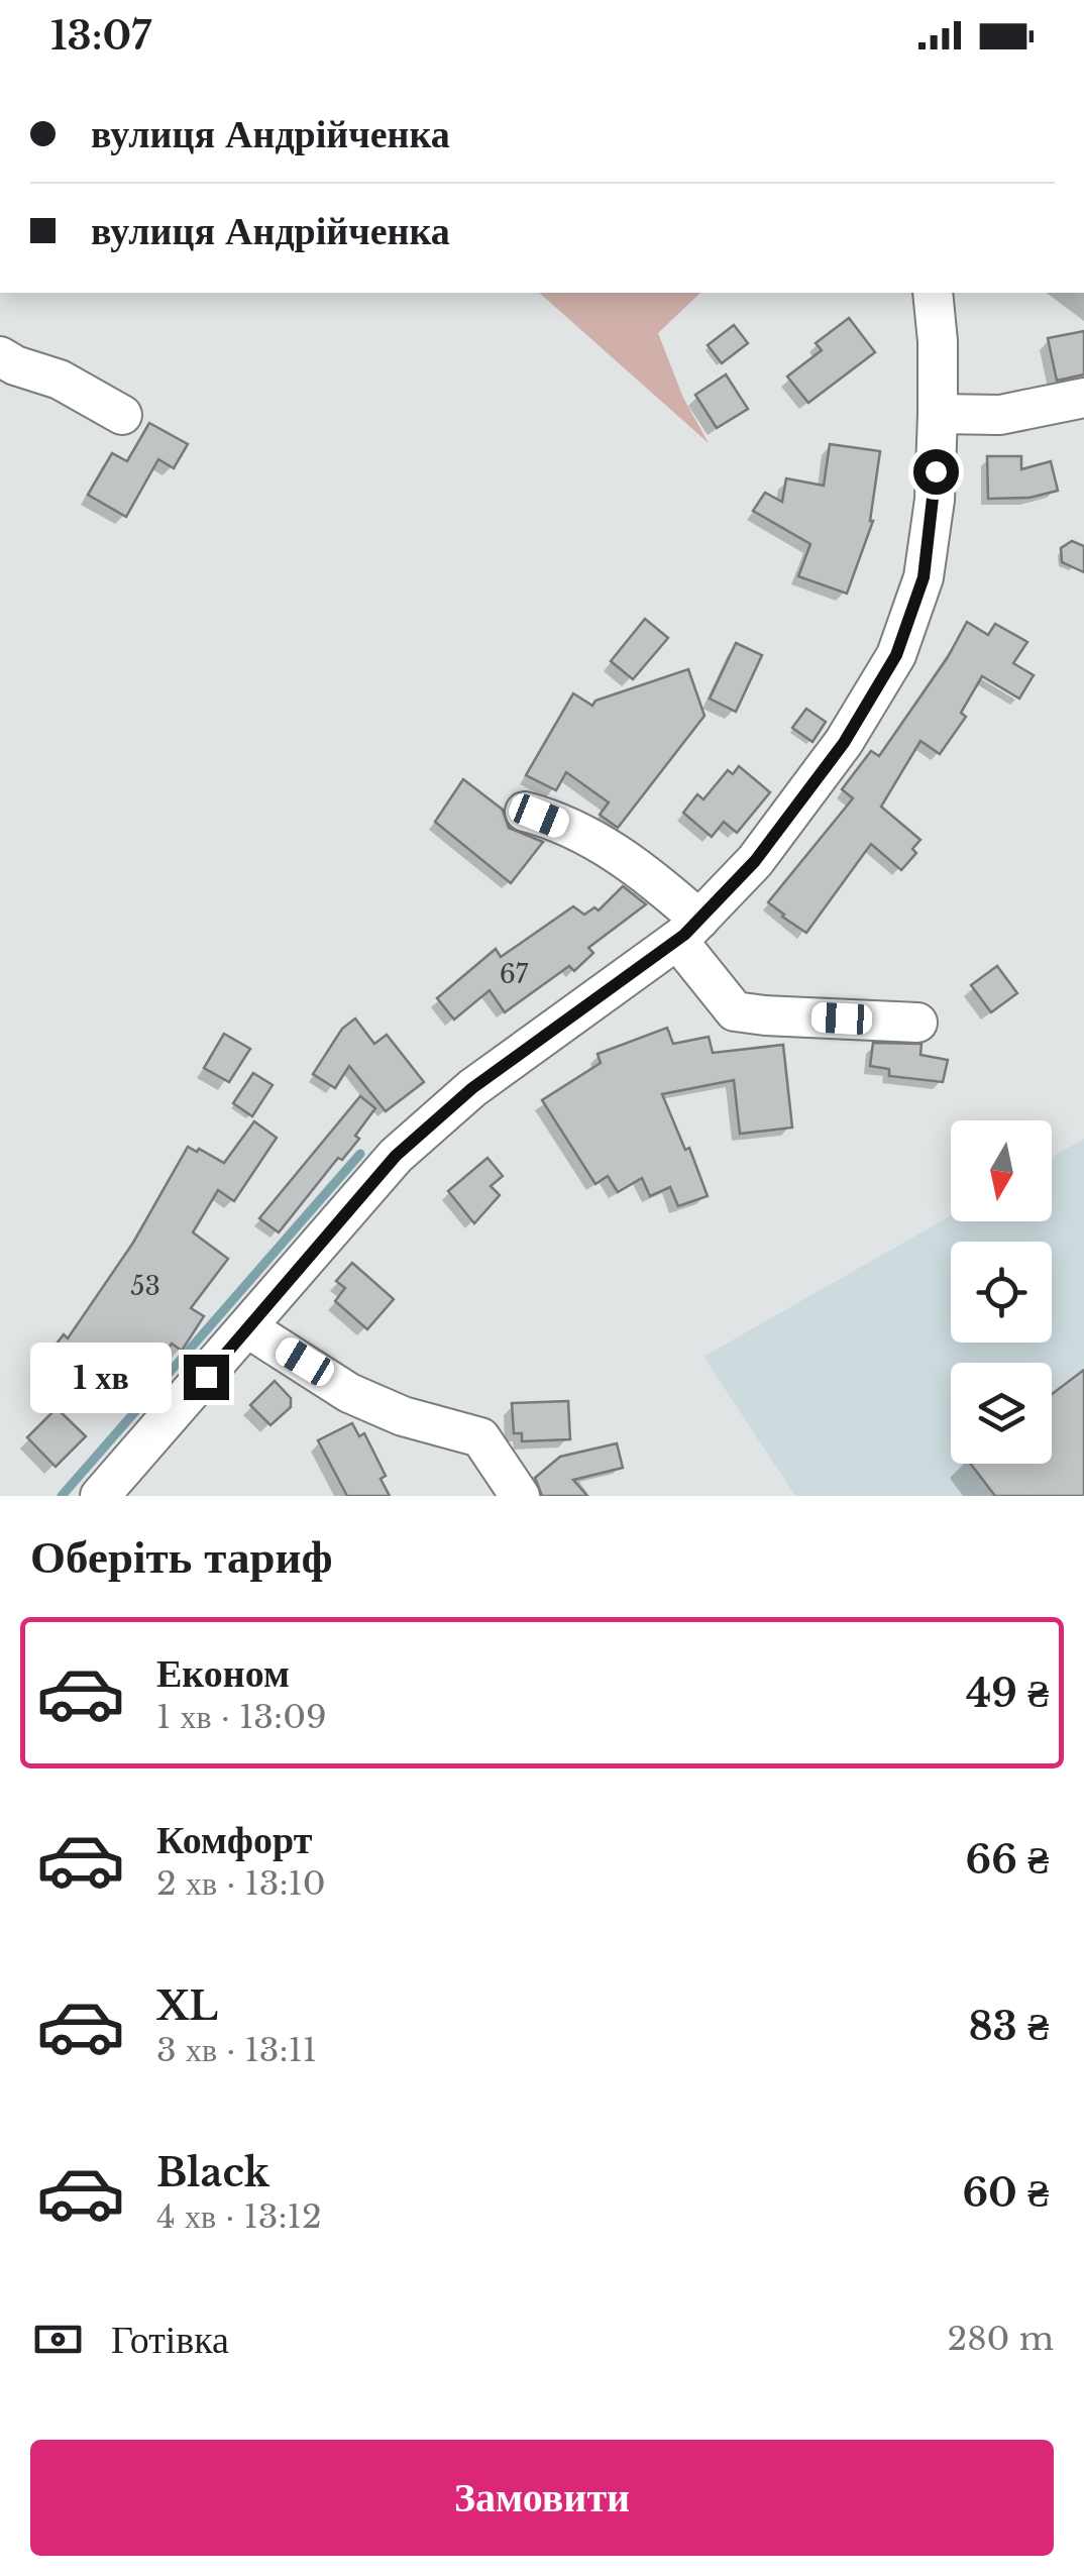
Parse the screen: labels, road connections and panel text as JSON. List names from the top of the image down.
{
  "house_numbers": ["67", "53"],
  "north": "bottom",
  "page": {
    "status": "13:07",
    "banner": ["вулиця Андрійченка", "вулиця Андрійченка"],
    "bubble": "1 хв",
    "heading": "Оберіть тариф",
    "list": [
      {
        "name": "Економ",
        "note": "1 хв · 13:09",
        "value": "49 ₴"
      },
      {
        "name": "Комфорт",
        "note": "2 хв · 13:10",
        "value": "66 ₴"
      },
      {
        "name": "XL",
        "note": "3 хв · 13:11",
        "value": "83 ₴"
      },
      {
        "name": "Black",
        "note": "4 хв · 13:12",
        "value": "60 ₴"
      }
    ],
    "pay": ["Готівка", "280 m"],
    "buttons": "Замовити"
  }
}
